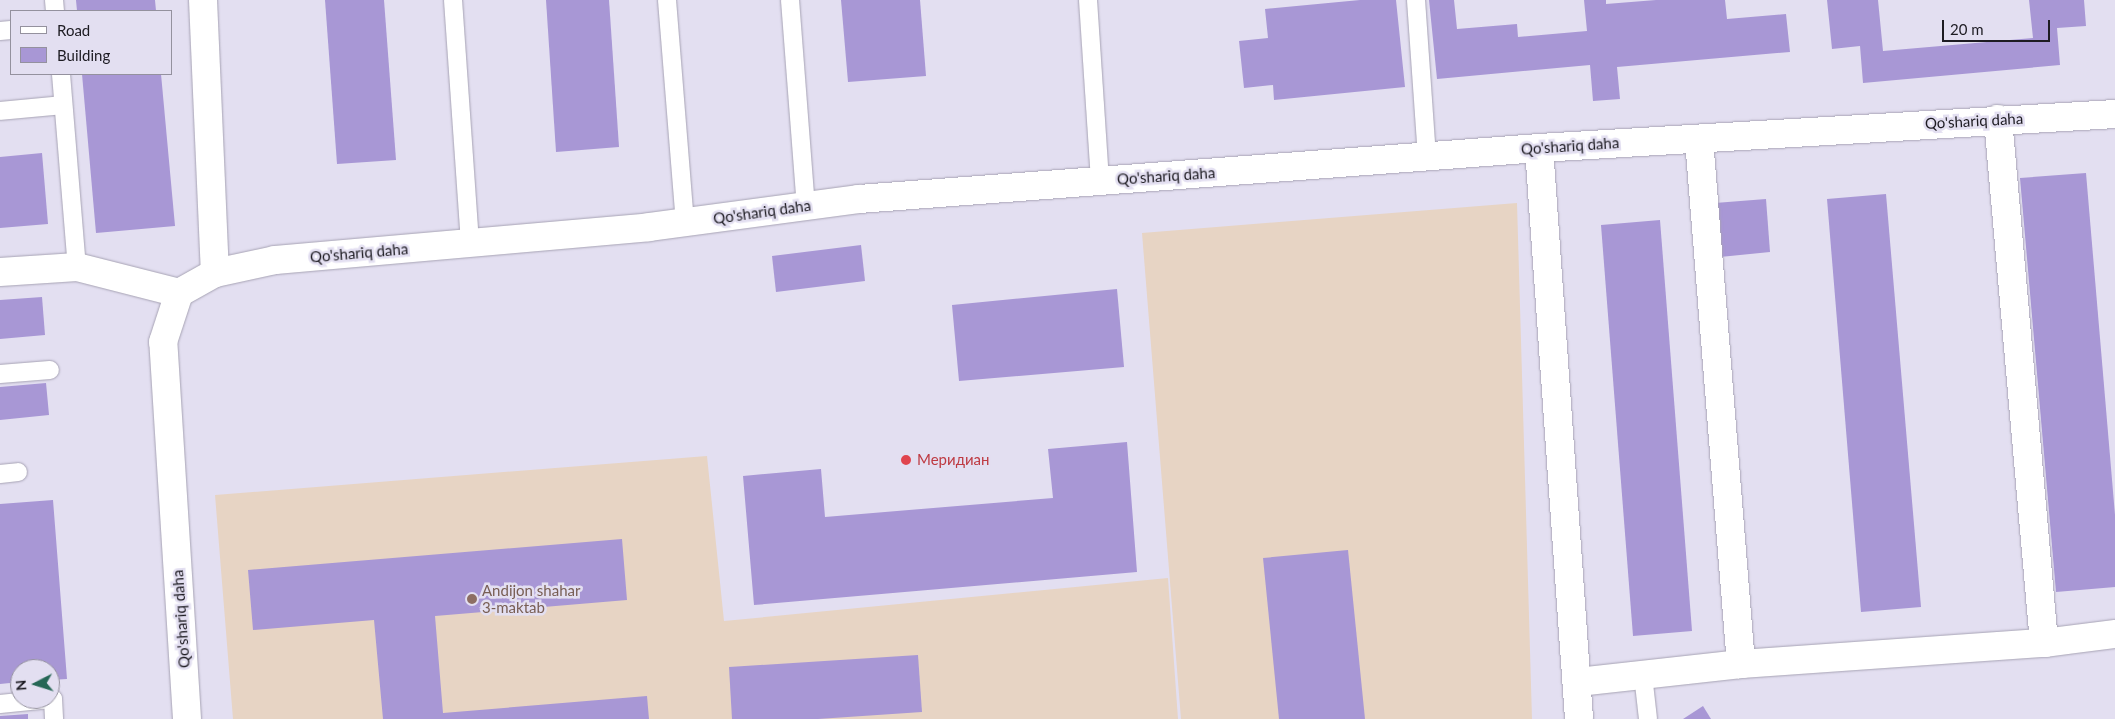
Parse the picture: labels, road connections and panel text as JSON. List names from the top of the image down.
{
  "streets": {
    "street": ["Qo'shariq daha"]
  },
  "places": ["Меридиан", "Andijon shahar 3-maktab"],
  "legend": ["Road", "Building"],
  "scale_bar": "20 m",
  "north": "left"
}
